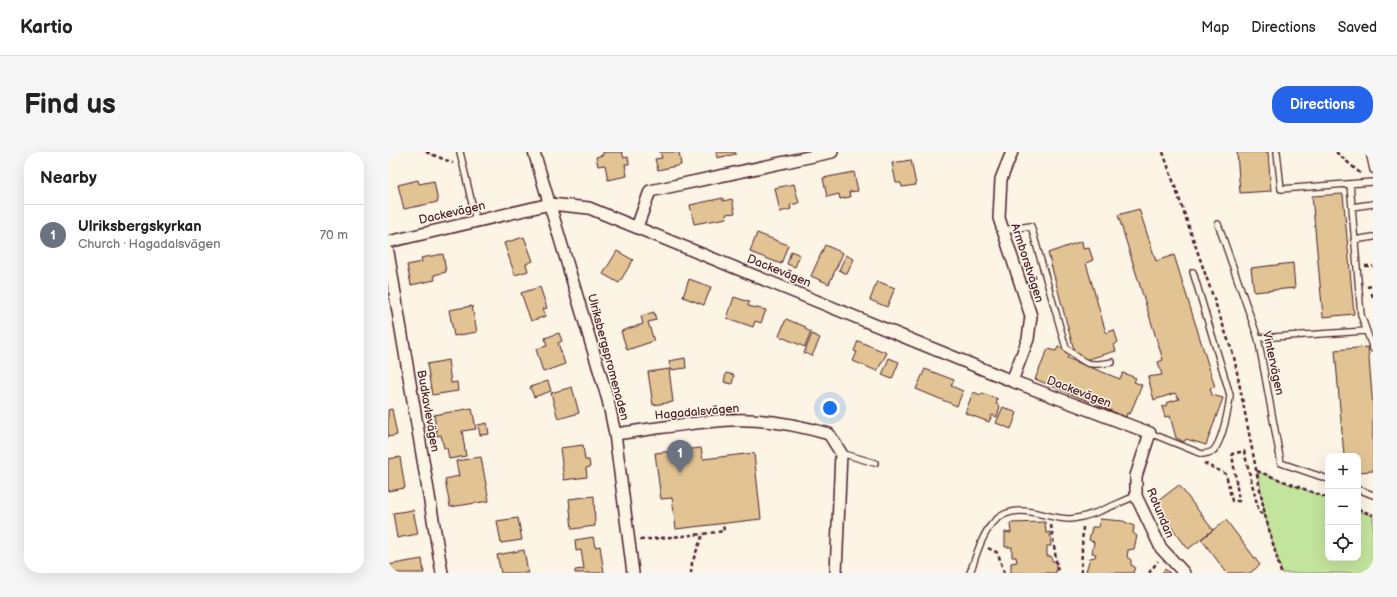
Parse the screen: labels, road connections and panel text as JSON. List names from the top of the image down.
{
  "streets": {
    "street": [
      "Dackevägen",
      "Armborstvägen",
      "Ulriksbergspromenaden",
      "Budkavlevägen",
      "Hagadalsvägen",
      "Rotundan"
    ],
    "lane": ["Vintervägen"]
  },
  "crossings": [
    ["Dackevägen", "Armborstvägen"],
    ["Dackevägen", "Ulriksbergspromenaden"],
    ["Dackevägen", "Rotundan"],
    ["Ulriksbergspromenaden", "Hagadalsvägen"]
  ],
  "page": {
    "header": "Kartio",
    "nav": ["Map", "Directions", "Saved"],
    "buttons": "Directions",
    "title": "Find us",
    "heading": "Nearby",
    "list": [
      {
        "mark": "1",
        "name": "Ulriksbergskyrkan",
        "note": "Church · Hagadalsvägen",
        "value": "70 m"
      }
    ],
    "pins": "1",
    "map_buttons": ["+", "−"]
  }
}
